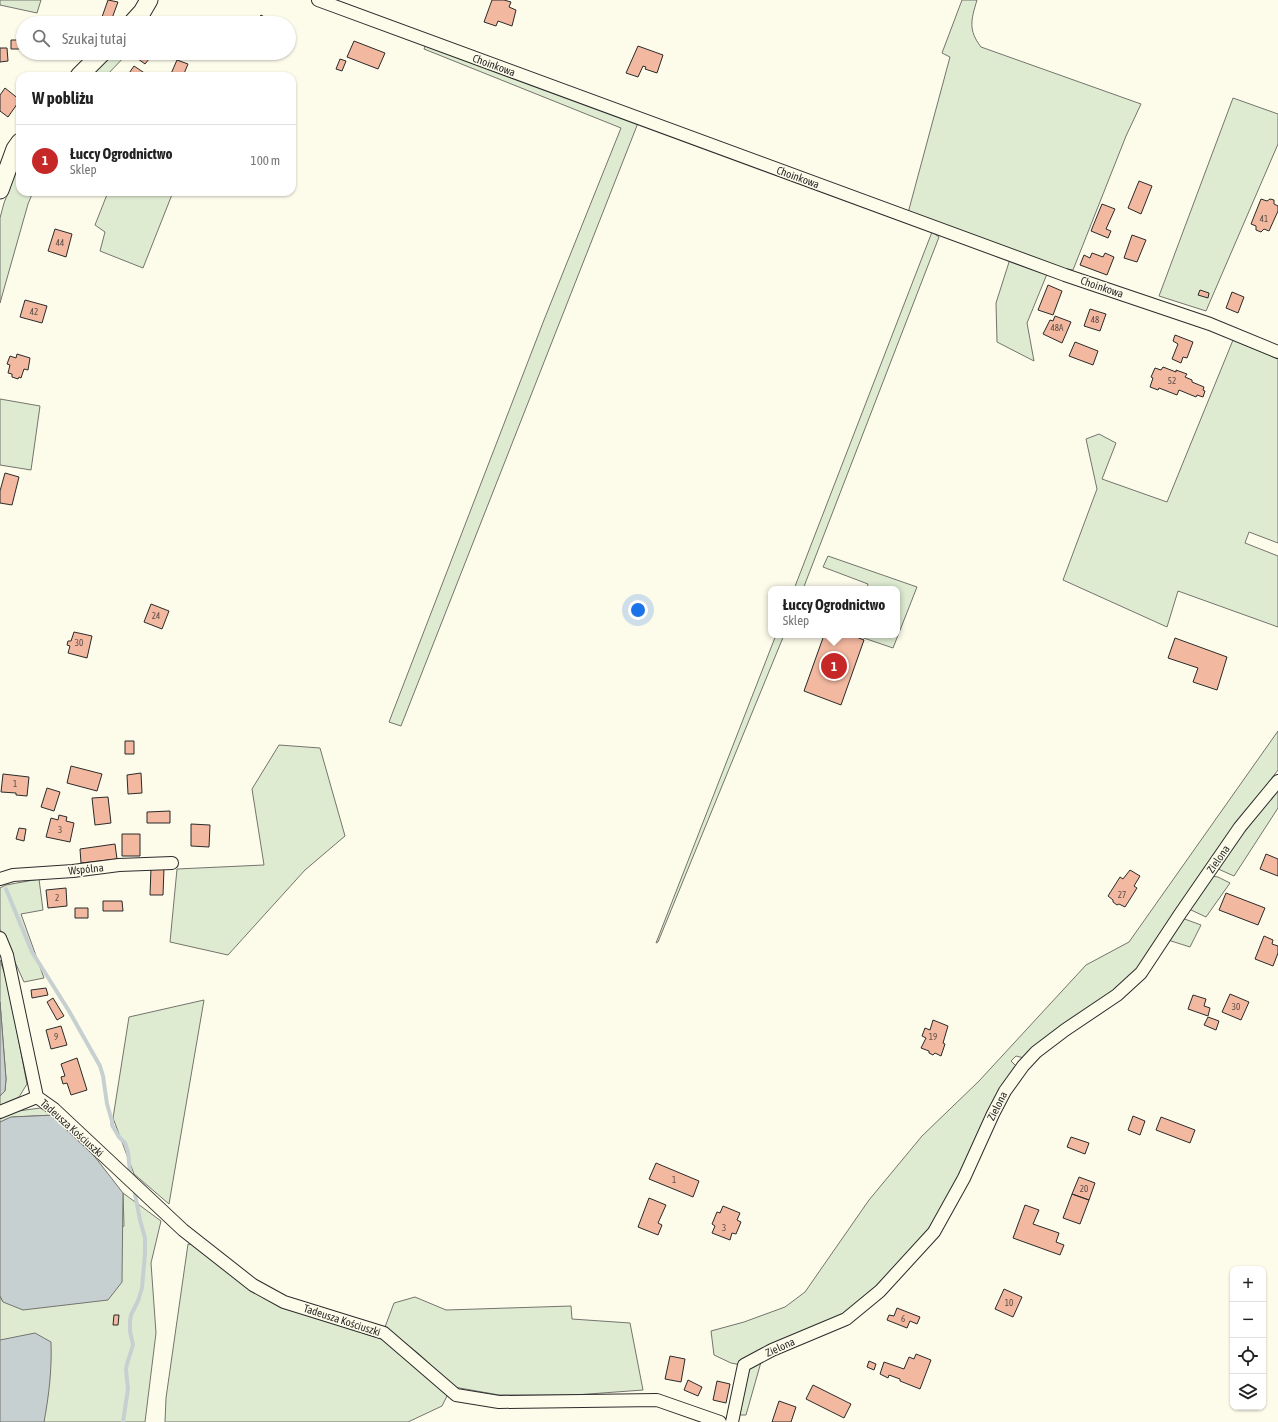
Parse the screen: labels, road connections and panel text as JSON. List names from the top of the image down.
{
  "streets": {
    "street": [
      "Choinkowa",
      "Zielona",
      "Wspólna",
      "Tadeusza Kościuszki"
    ]
  },
  "house_numbers": [
    "41",
    "44",
    "42",
    "48",
    "48A",
    "52",
    "24",
    "30",
    "1",
    "3",
    "27",
    "2",
    "30",
    "9",
    "19",
    "1",
    "20",
    "3",
    "10",
    "6"
  ],
  "page": {
    "search": "Szukaj tutaj",
    "heading": "W pobliżu",
    "list": [
      {
        "mark": "1",
        "name": "Łuccy Ogrodnictwo",
        "note": "Sklep",
        "value": "100 m"
      }
    ],
    "popup": ["Łuccy Ogrodnictwo", "Sklep"],
    "pins": "1",
    "map_buttons": ["+", "−"]
  }
}
